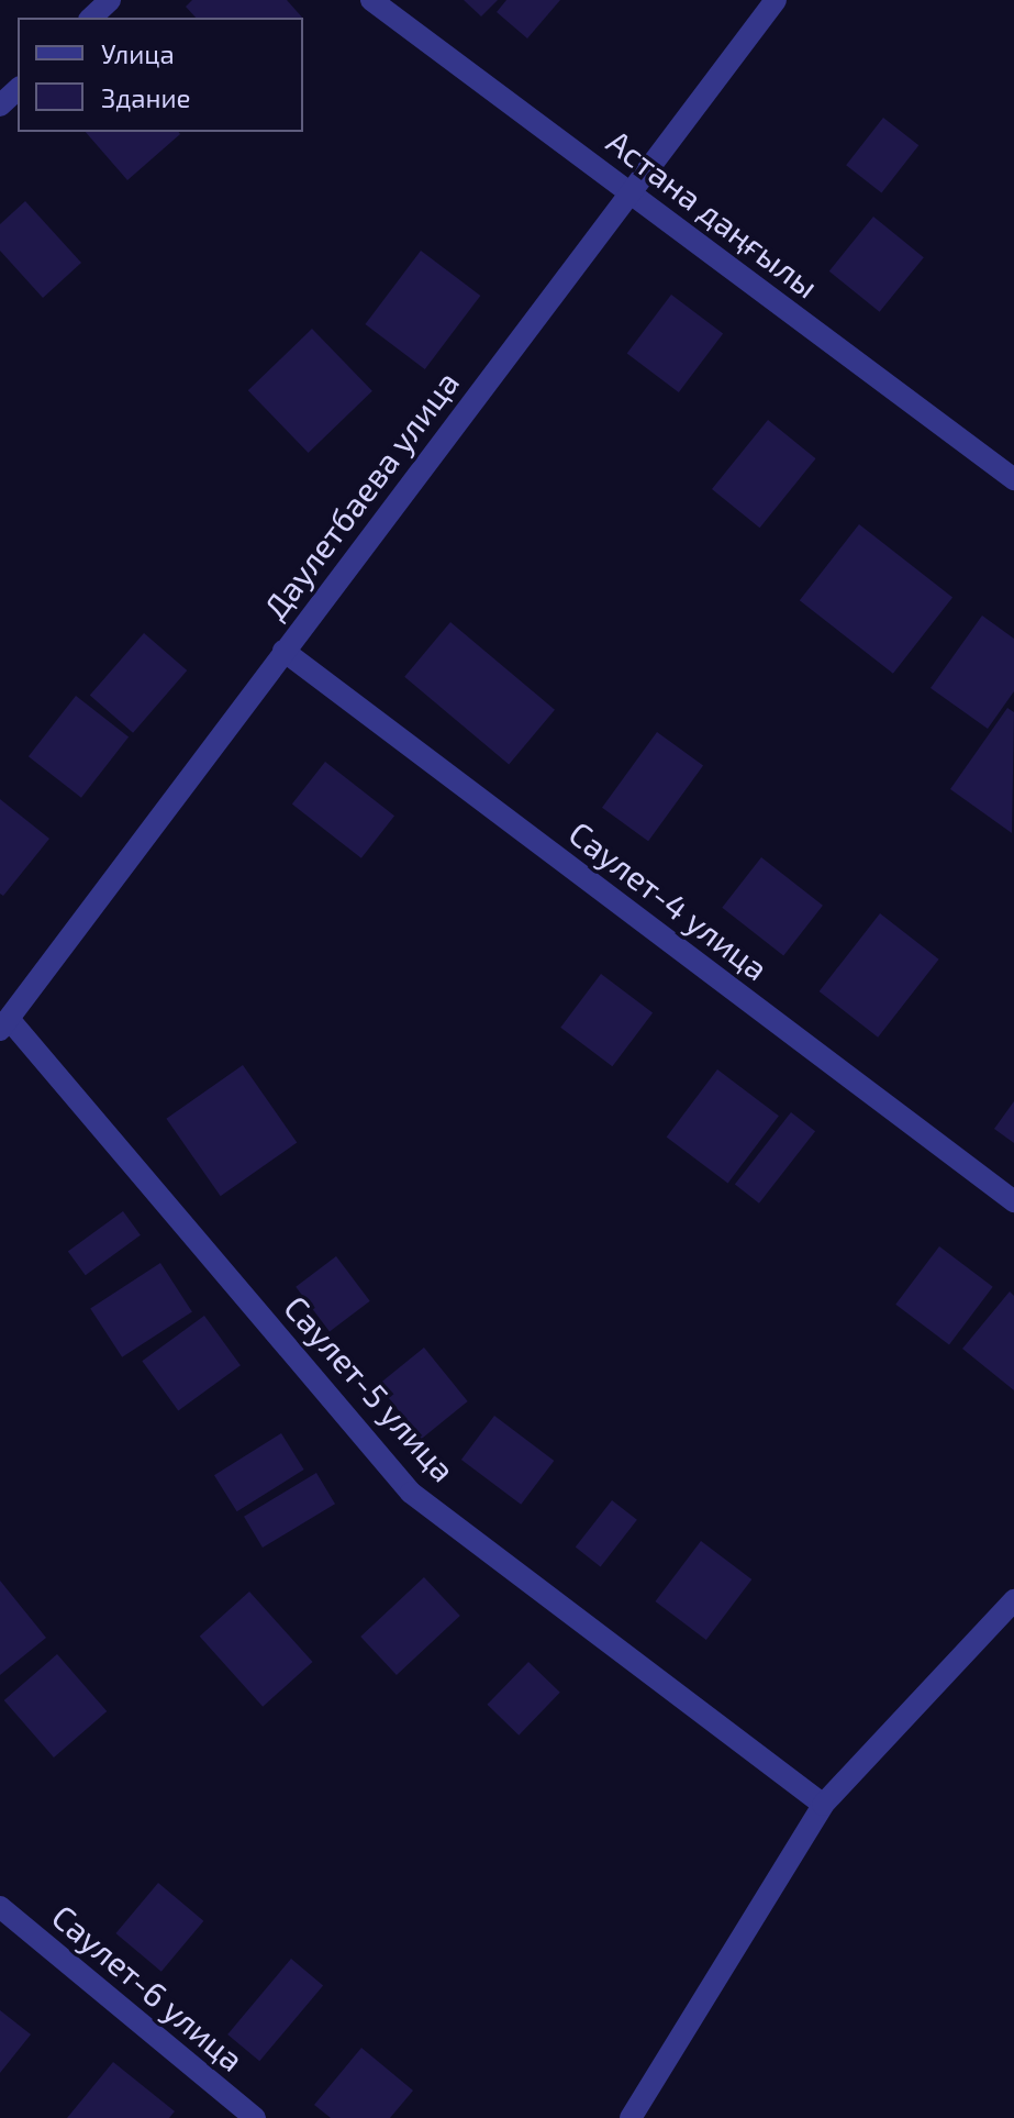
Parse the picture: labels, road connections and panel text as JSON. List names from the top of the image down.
{
  "streets": {
    "street": [
      "Астана даңғылы",
      "Даулетбаева улица",
      "Саулет-4 улица",
      "Саулет-5 улица",
      "Саулет-6 улица"
    ]
  },
  "crossings": [
    ["Астана даңғылы", "Даулетбаева улица"],
    ["Даулетбаева улица", "Саулет-4 улица"],
    ["Даулетбаева улица", "Саулет-5 улица"]
  ],
  "legend": ["Улица", "Здание"]
}
